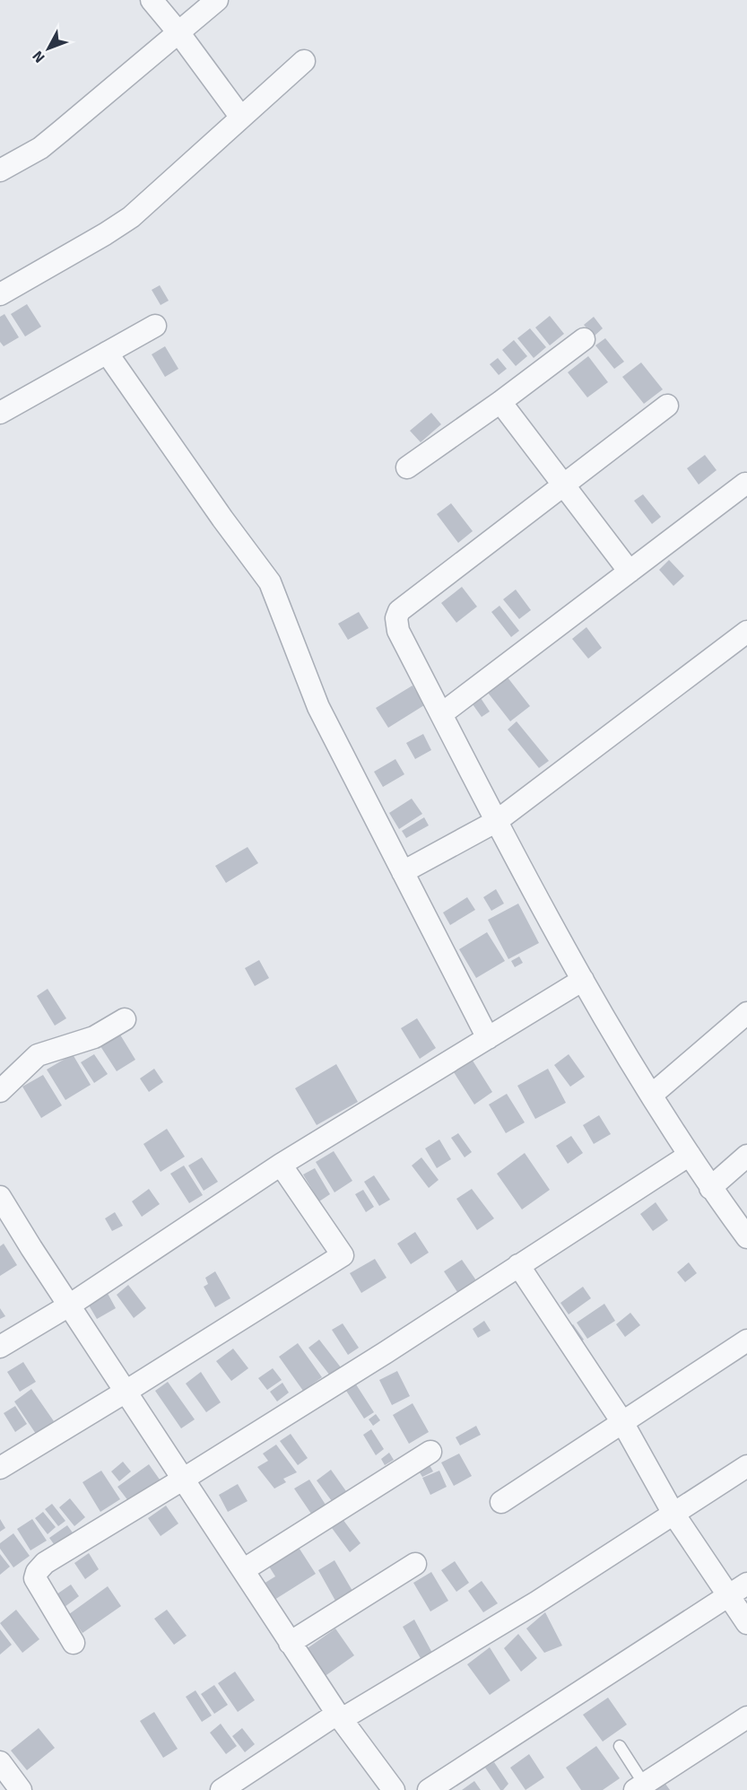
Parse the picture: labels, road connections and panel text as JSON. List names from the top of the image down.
{
  "north": "bottom left"
}
